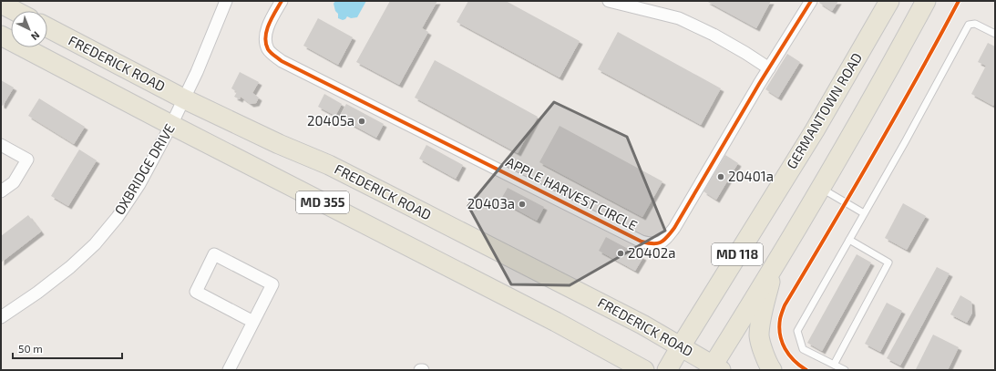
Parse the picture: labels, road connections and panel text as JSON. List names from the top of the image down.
{
  "streets": {
    "main road": [
      "FREDERICK ROAD",
      "GERMANTOWN ROAD",
      "MD 355",
      "MD 118"
    ],
    "street": ["OXBRIDGE DRIVE", "APPLE HARVEST CIRCLE"]
  },
  "crossings": [
    ["FREDERICK ROAD", "GERMANTOWN ROAD"],
    ["FREDERICK ROAD", "OXBRIDGE DRIVE"],
    ["FREDERICK ROAD", "MD 118"]
  ],
  "places": [
    "20405a",
    "20401a",
    "20403a",
    "20402a"
  ],
  "scale_bar": "50 m",
  "north": "bottom right"
}
